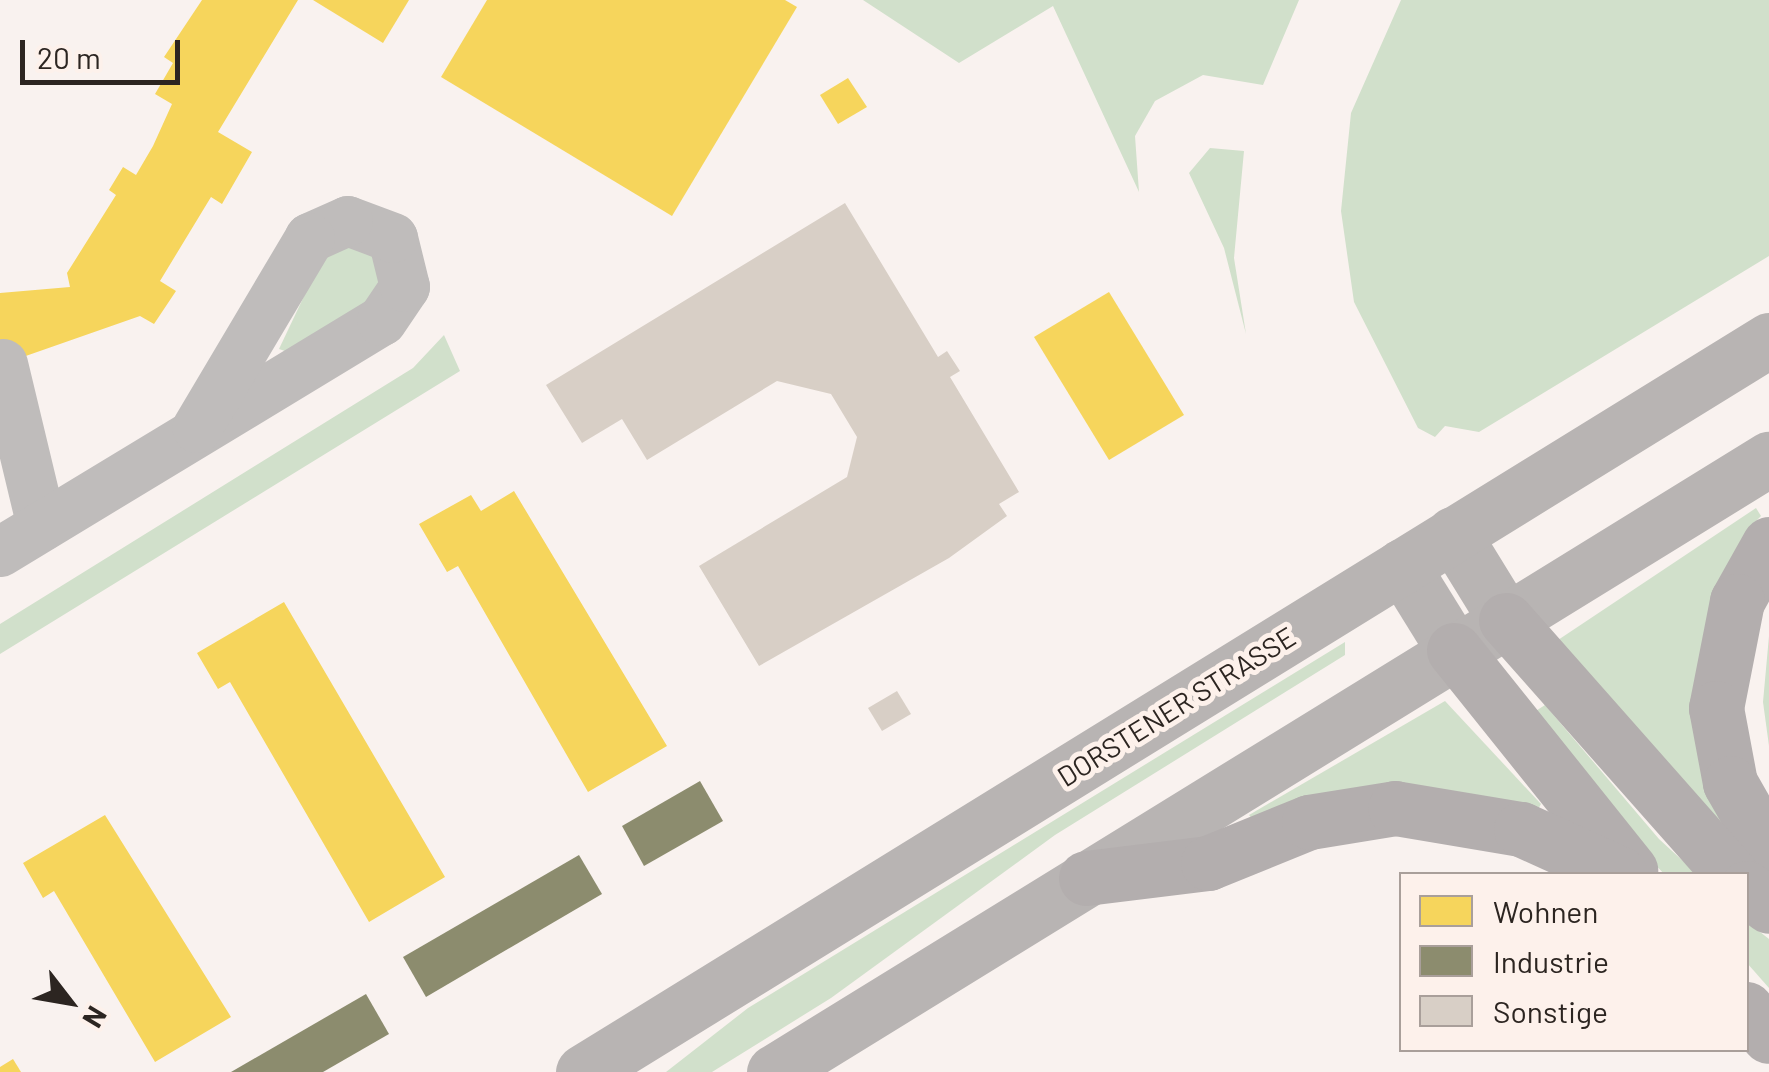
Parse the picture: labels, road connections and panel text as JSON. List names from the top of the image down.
{
  "streets": {
    "main road": ["DORSTENER STRASSE"]
  },
  "legend": ["Wohnen", "Industrie", "Sonstige"],
  "scale_bar": "20 m",
  "north": "bottom right"
}
